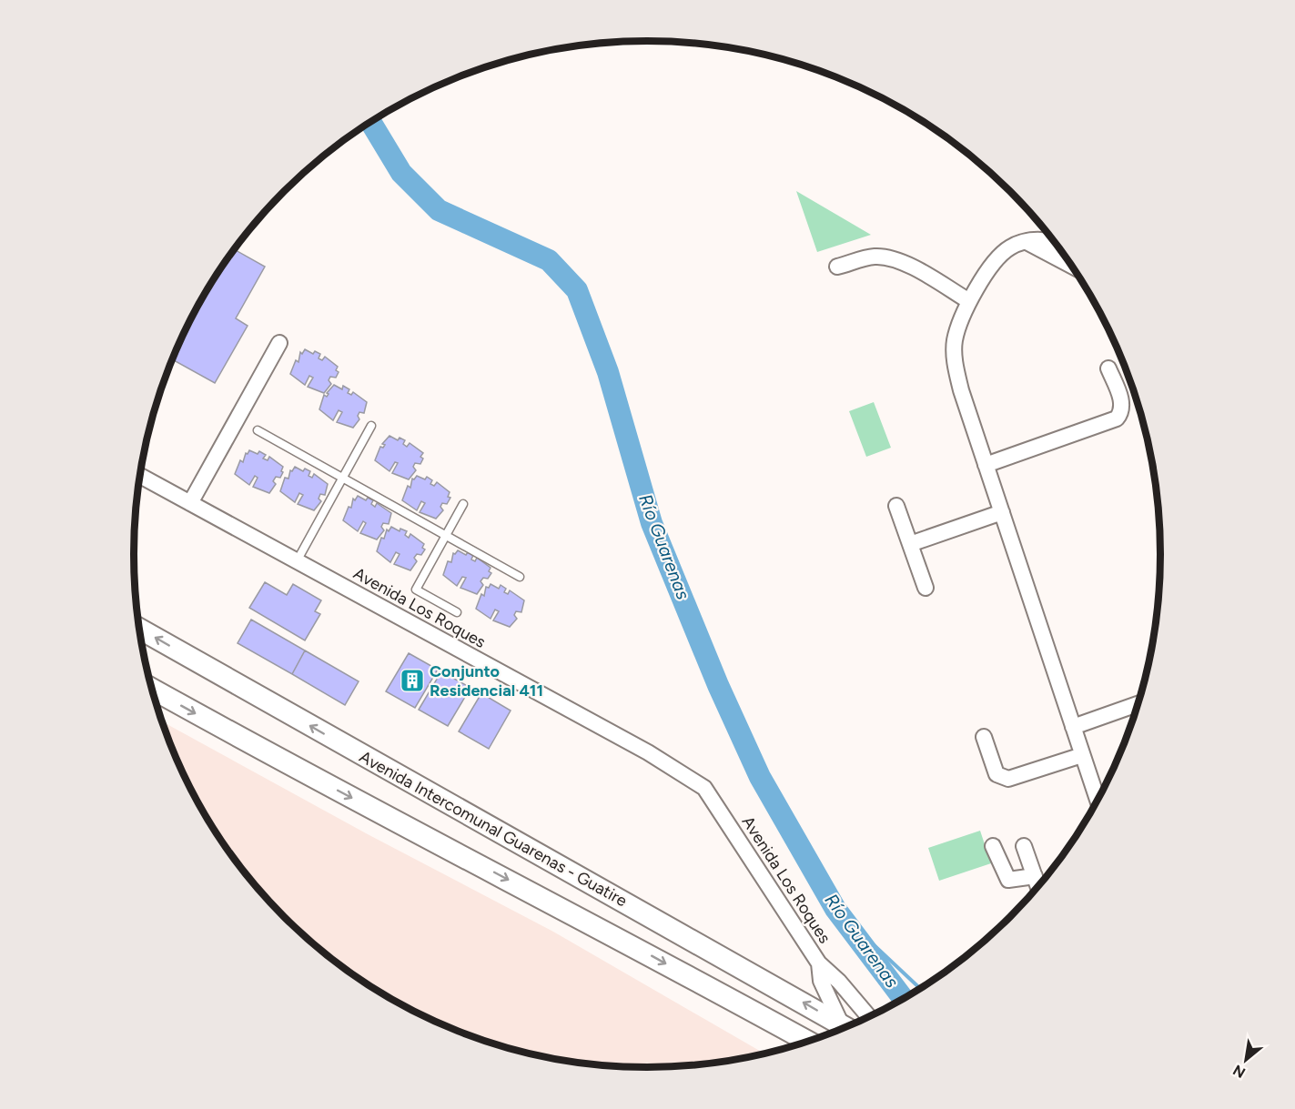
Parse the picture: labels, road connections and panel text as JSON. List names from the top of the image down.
{
  "streets": {
    "main road": ["Avenida Intercomunal Guarenas - Guatire"],
    "street": ["Avenida Los Roques"]
  },
  "water": ["Río Guarenas"],
  "places": {
    "building": ["Conjunto Residencial 411"]
  },
  "north": "bottom left"
}
